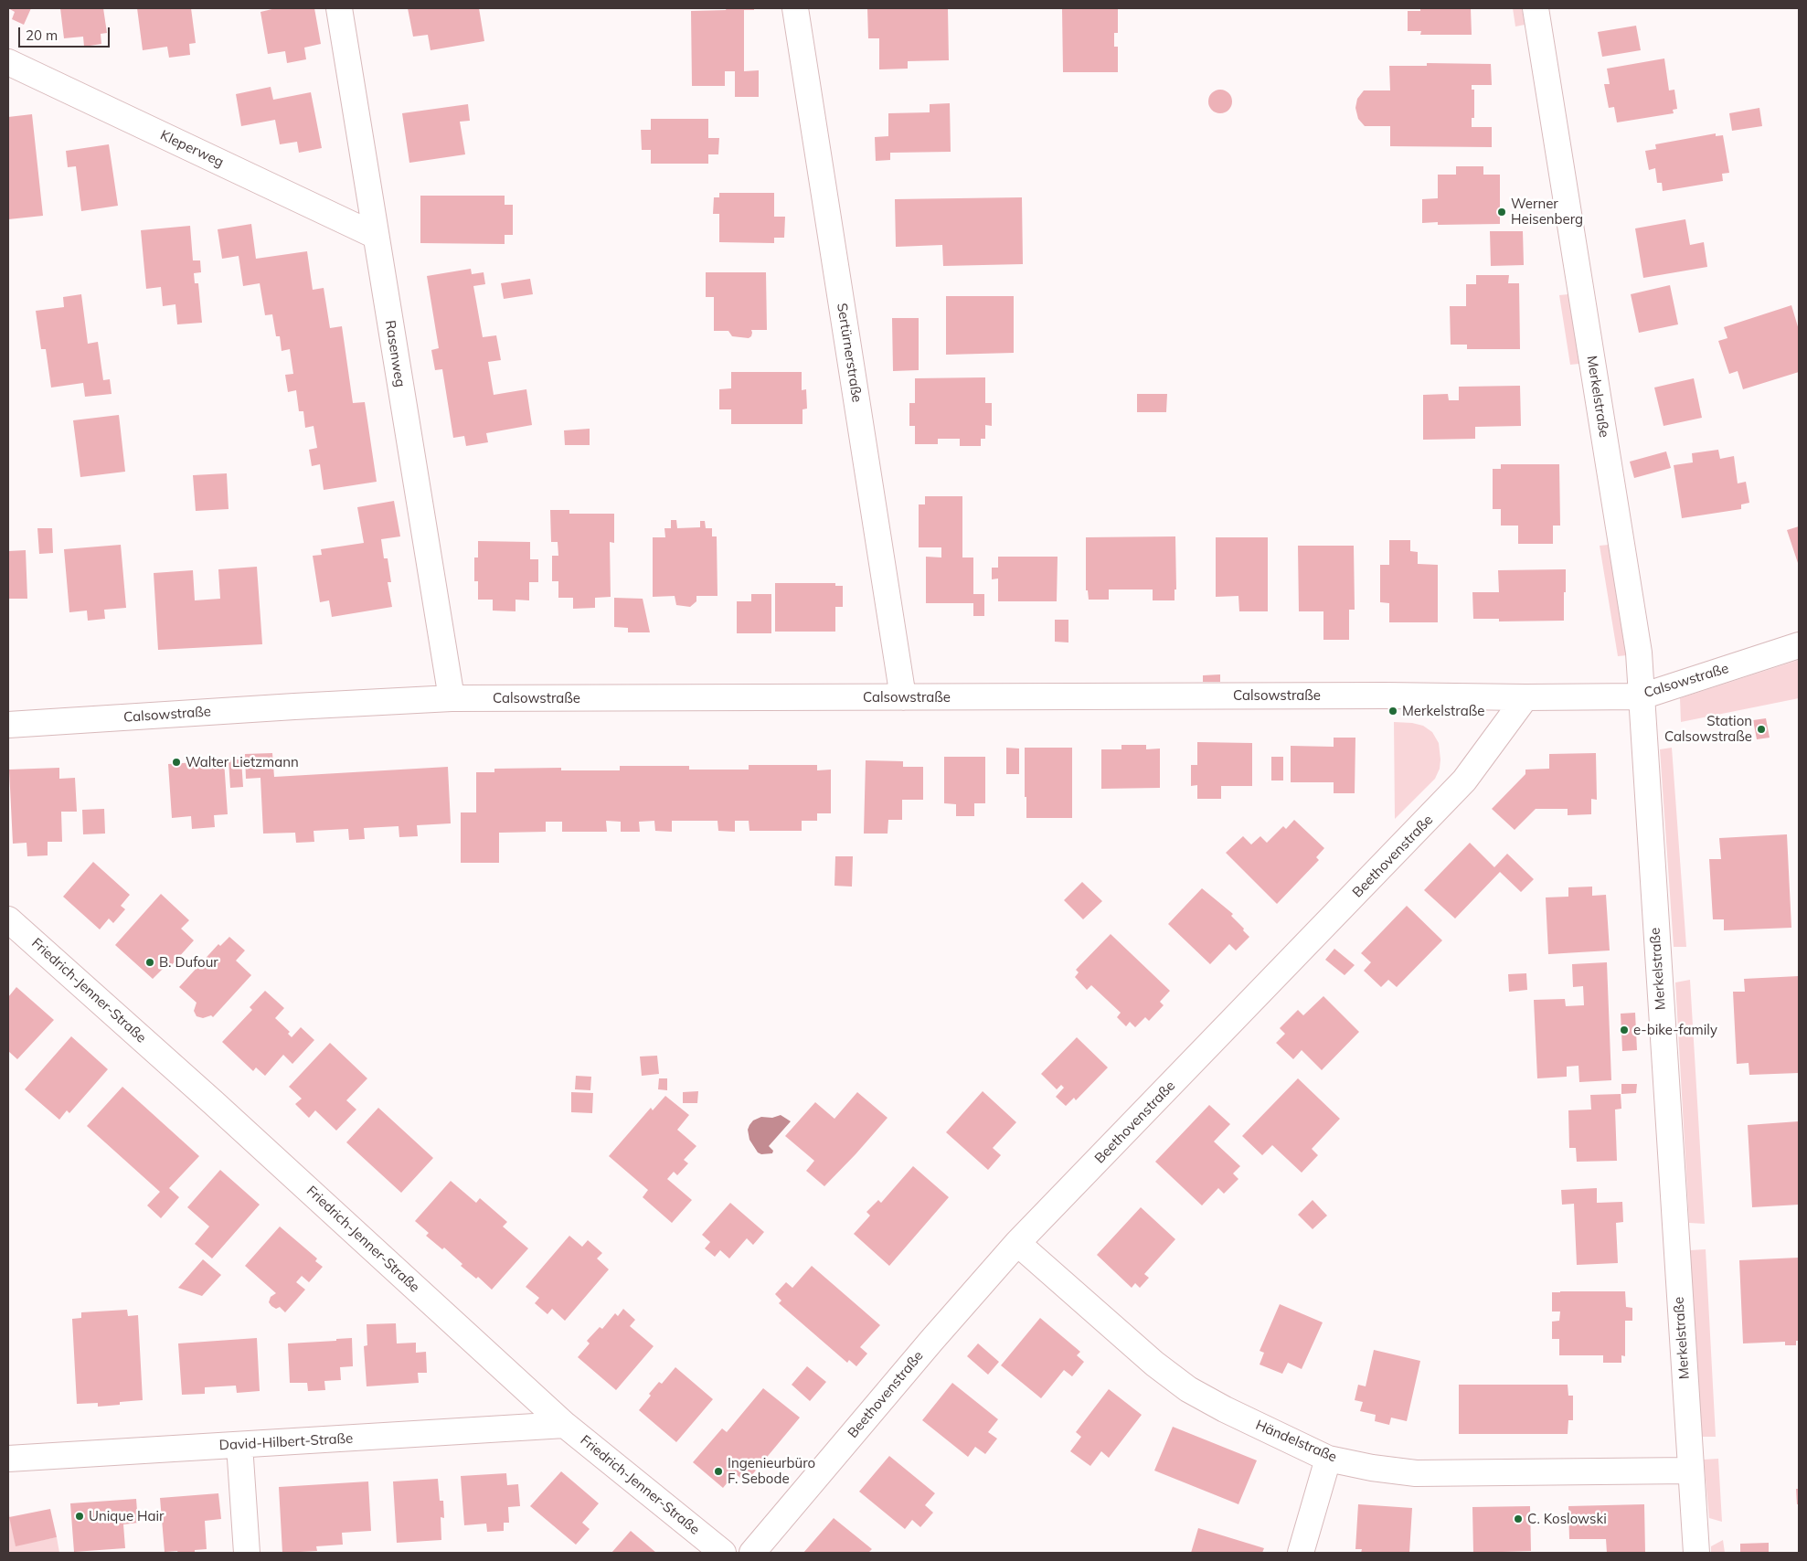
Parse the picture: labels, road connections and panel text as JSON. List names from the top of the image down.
{
  "streets": {
    "street": [
      "Kleperweg",
      "Sertürnerstraße",
      "Rasenweg",
      "Merkelstraße",
      "Calsowstraße",
      "Beethovenstraße",
      "Friedrich-Jenner-Straße",
      "Händelstraße",
      "David-Hilbert-Straße"
    ]
  },
  "crossings": [
    ["Kleperweg", "Rasenweg"],
    ["Sertürnerstraße", "Calsowstraße"],
    ["Rasenweg", "Calsowstraße"],
    ["Merkelstraße", "Calsowstraße"],
    ["Merkelstraße", "Händelstraße"],
    ["Calsowstraße", "Beethovenstraße"],
    ["Beethovenstraße", "Händelstraße"],
    ["Friedrich-Jenner-Straße", "David-Hilbert-Straße"]
  ],
  "places": [
    "Werner Heisenberg",
    "Merkelstraße",
    "Station Calsowstraße",
    "Walter Lietzmann",
    "B. Dufour",
    "e-bike-family",
    "Ingenieurbüro F. Sebode",
    "Unique Hair",
    "C. Koslowski"
  ],
  "scale_bar": "20 m"
}
